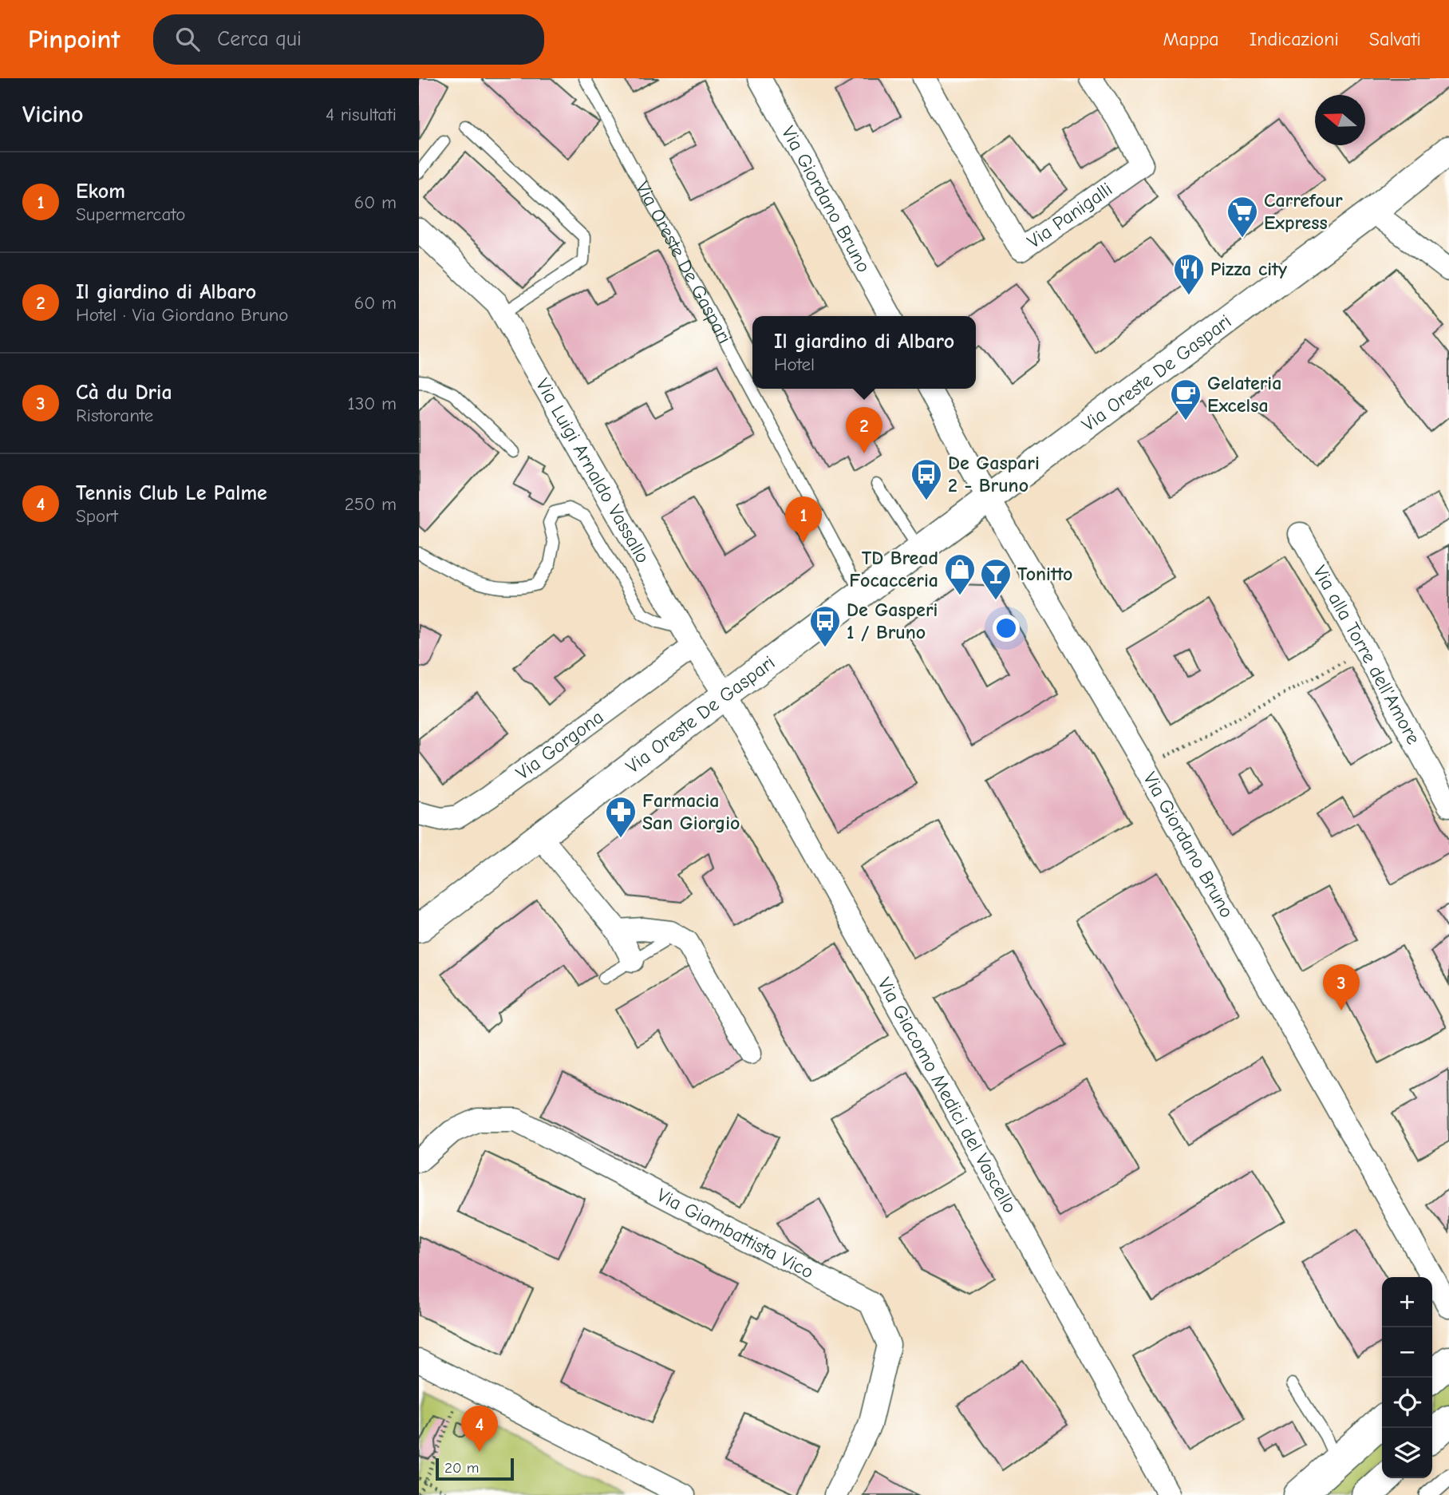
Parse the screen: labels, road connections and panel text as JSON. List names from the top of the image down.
{
  "streets": {
    "street": [
      "Via Giordano Bruno",
      "Via Panigalli",
      "Via Oreste De Gaspari",
      "Via Luigi Arnaldo Vassallo",
      "Via alla Torre dell'Amore",
      "Via Gorgona",
      "Via Giacomo Medici del Vascello",
      "Via Giambattista Vico"
    ]
  },
  "crossings": [
    ["Via Giordano Bruno", "Via Oreste De Gaspari"],
    ["Via Oreste De Gaspari", "Via Luigi Arnaldo Vassallo"],
    ["Via Oreste De Gaspari", "Via Giacomo Medici del Vascello"],
    ["Via Luigi Arnaldo Vassallo", "Via Gorgona"],
    ["Via Luigi Arnaldo Vassallo", "Via Giacomo Medici del Vascello"]
  ],
  "places": {
    "supermarket": ["Carrefour Express"],
    "restaurant": ["Pizza city"],
    "cafe": ["Gelateria Excelsa"],
    "bus stop": ["De Gaspari 2 - Bruno", "De Gasperi 1 / Bruno"],
    "shop": ["TD Bread Focacceria"],
    "bar": ["Tonitto"],
    "pharmacy": ["Farmacia San Giorgio"]
  },
  "scale_bar": "20 m",
  "north": "left",
  "page": {
    "header": "Pinpoint",
    "search": "Cerca qui",
    "nav": ["Mappa", "Indicazioni", "Salvati"],
    "heading": ["Vicino", "4 risultati"],
    "list": [
      {
        "mark": "1",
        "name": "Ekom",
        "note": "Supermercato",
        "value": "60 m"
      },
      {
        "mark": "2",
        "name": "Il giardino di Albaro",
        "note": "Hotel · Via Giordano Bruno",
        "value": "60 m"
      },
      {
        "mark": "3",
        "name": "Cà du Dria",
        "note": "Ristorante",
        "value": "130 m"
      },
      {
        "mark": "4",
        "name": "Tennis Club Le Palme",
        "note": "Sport",
        "value": "250 m"
      }
    ],
    "popup": ["Il giardino di Albaro", "Hotel"],
    "pins": [
      "2",
      "1",
      "3",
      "4"
    ],
    "map_buttons": ["+", "−"],
    "scale": "20 m"
  }
}
